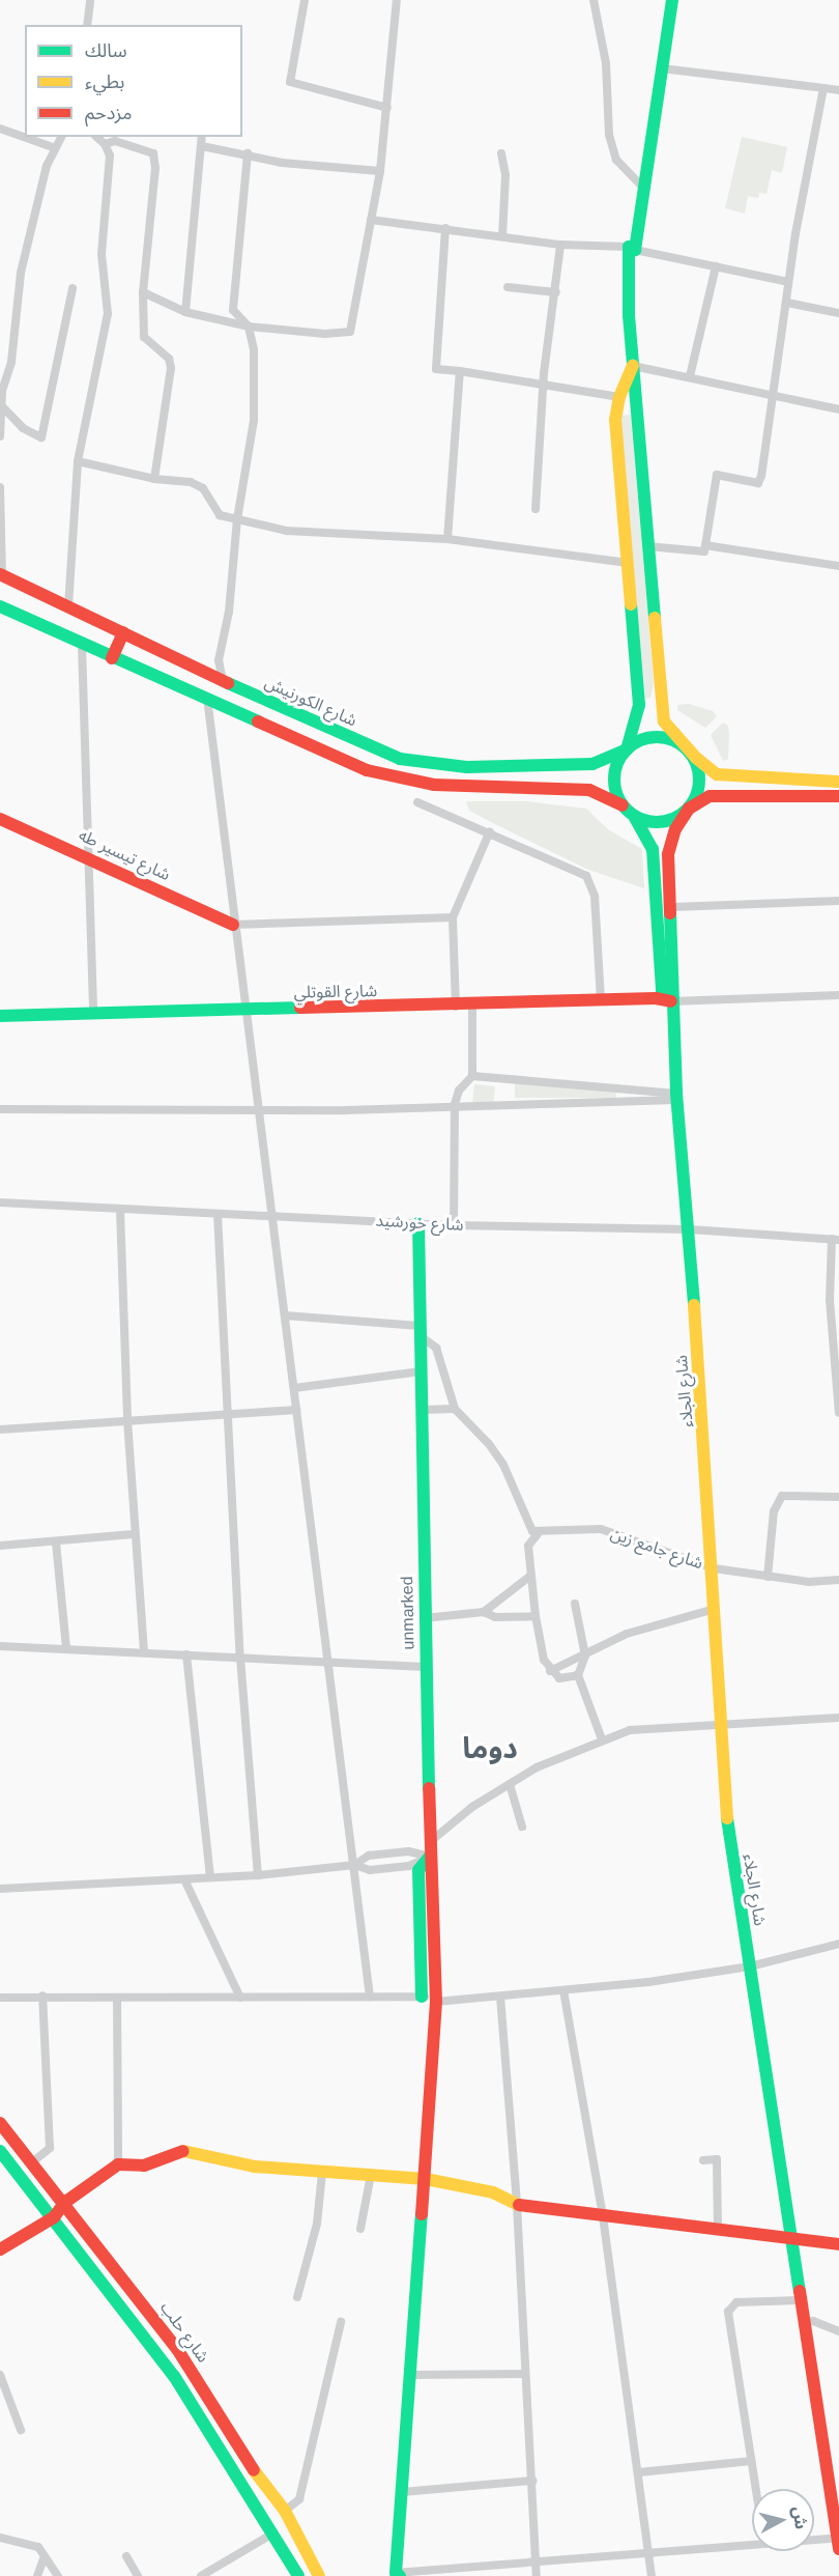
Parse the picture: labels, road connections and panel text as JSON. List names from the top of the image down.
{
  "streets": {
    "street": [
      "شارع الكورنيش",
      "شارع تيسير طه",
      "شارع القوتلي",
      "شارع خورشيد",
      "شارع الجلاء",
      "شارع جامع زين",
      "unmarked",
      "شارع حلب"
    ]
  },
  "crossings": [
    ["شارع القوتلي", "شارع الجلاء"],
    ["شارع خورشيد", "شارع الجلاء"],
    ["شارع خورشيد", "unmarked"],
    ["شارع الجلاء", "شارع جامع زين"]
  ],
  "districts": ["دوما"],
  "legend": ["سالك", "بطيء", "مزدحم"],
  "north": "right"
}
